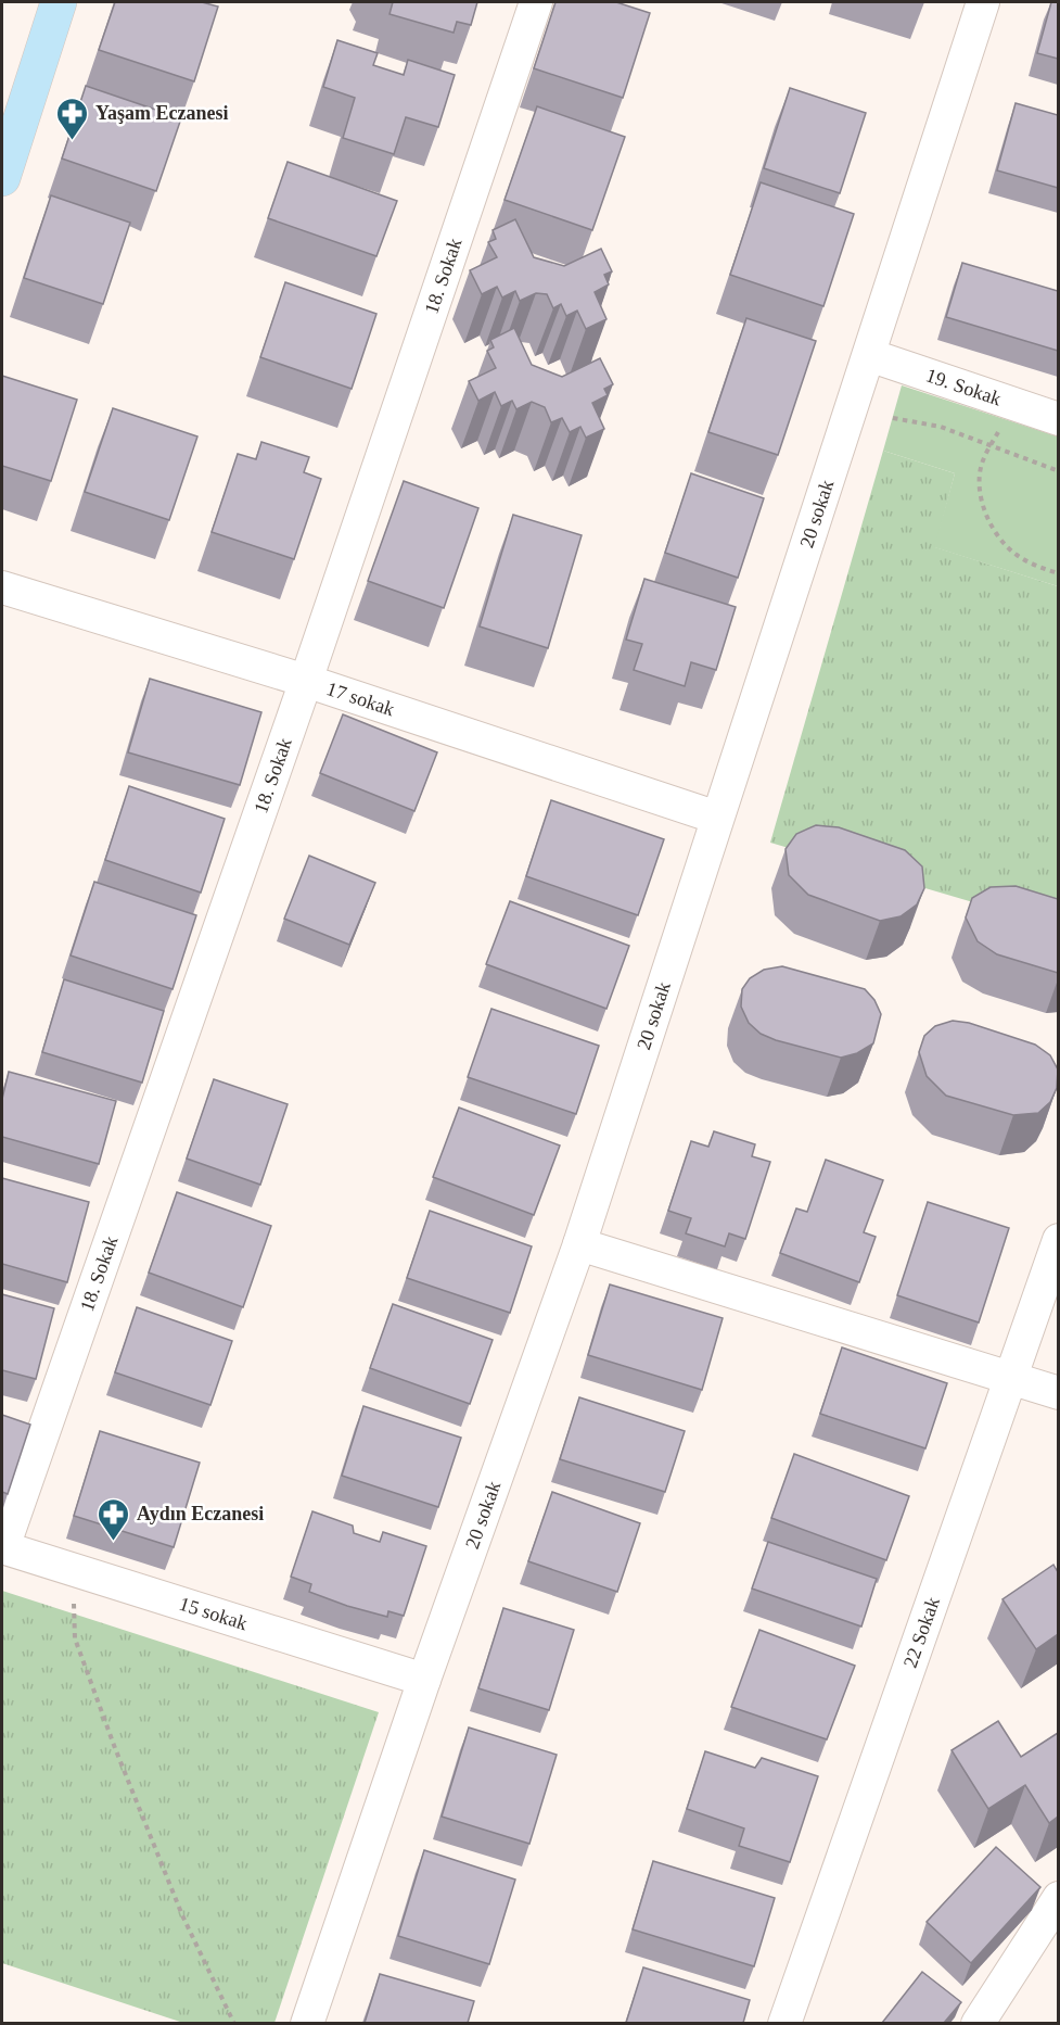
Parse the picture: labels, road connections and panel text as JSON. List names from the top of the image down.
{
  "streets": {
    "street": [
      "18. Sokak",
      "19. Sokak",
      "20 sokak",
      "17 sokak",
      "15 sokak",
      "22 Sokak"
    ]
  },
  "crossings": [
    ["18. Sokak", "17 sokak"],
    ["18. Sokak", "15 sokak"],
    ["19. Sokak", "20 sokak"],
    ["20 sokak", "17 sokak"],
    ["20 sokak", "15 sokak"]
  ],
  "places": {
    "pharmacy": ["Yaşam Eczanesi", "Aydın Eczanesi"]
  }
}
